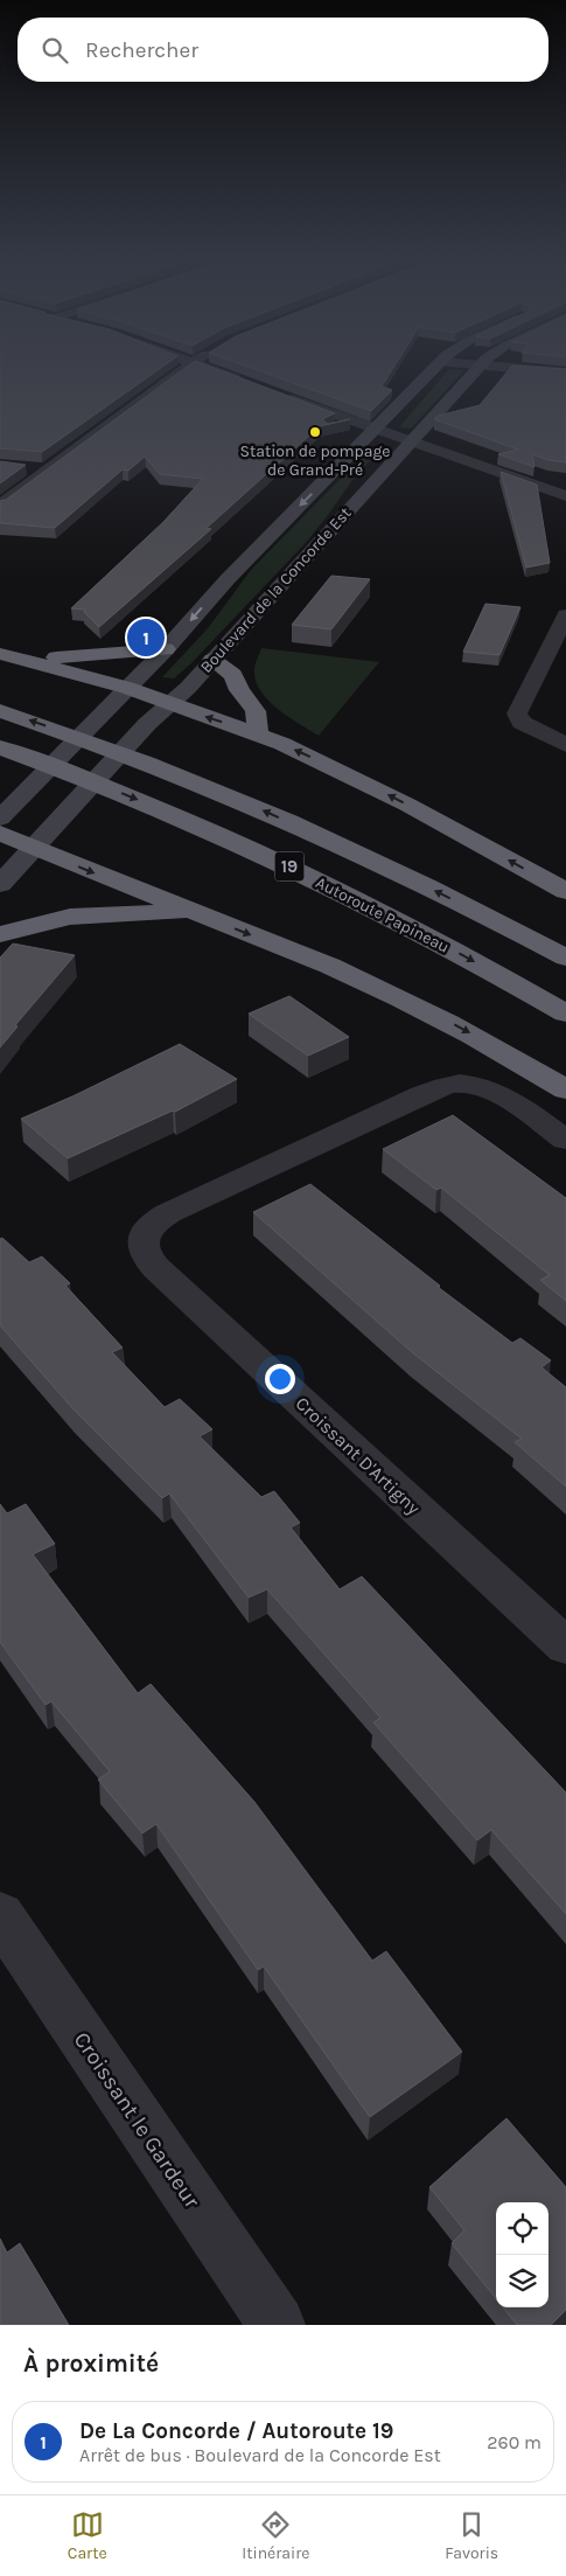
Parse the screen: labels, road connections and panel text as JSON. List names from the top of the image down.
{
  "streets": {
    "highway": ["19", "Autoroute Papineau"],
    "street": ["Boulevard de la Concorde Est", "Croissant D'Artigny", "Croissant le Gardeur"]
  },
  "places": ["Station de pompage de Grand-Pré"],
  "page": {
    "search": "Rechercher",
    "pins": "1",
    "heading": "À proximité",
    "list": [
      {
        "mark": "1",
        "name": "De La Concorde / Autoroute 19",
        "note": "Arrêt de bus · Boulevard de la Concorde Est",
        "value": "260 m"
      }
    ],
    "nav": ["Carte", "Itinéraire", "Favoris"]
  }
}
